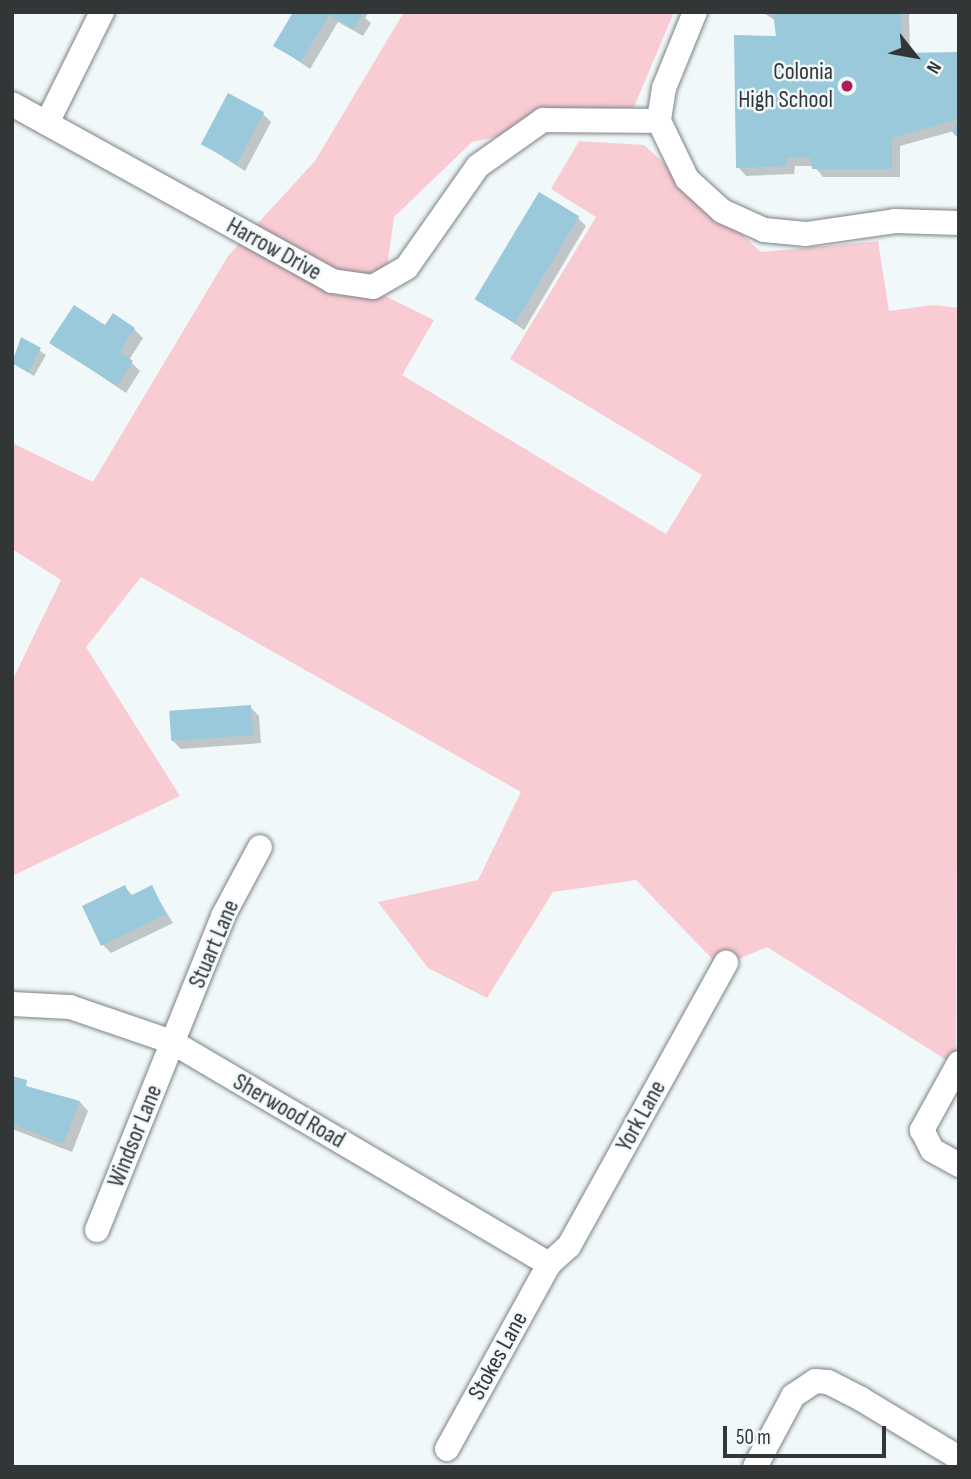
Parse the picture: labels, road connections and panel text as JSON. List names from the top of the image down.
{
  "streets": {
    "street": [
      "Harrow Drive",
      "Stuart Lane",
      "Sherwood Road",
      "York Lane",
      "Windsor Lane",
      "Stokes Lane"
    ]
  },
  "crossings": [
    ["Stuart Lane", "Sherwood Road"],
    ["Stuart Lane", "Windsor Lane"],
    ["Sherwood Road", "York Lane"],
    ["Sherwood Road", "Windsor Lane"],
    ["Sherwood Road", "Stokes Lane"],
    ["York Lane", "Stokes Lane"]
  ],
  "places": ["Colonia High School"],
  "scale_bar": "50 m",
  "north": "bottom right"
}
